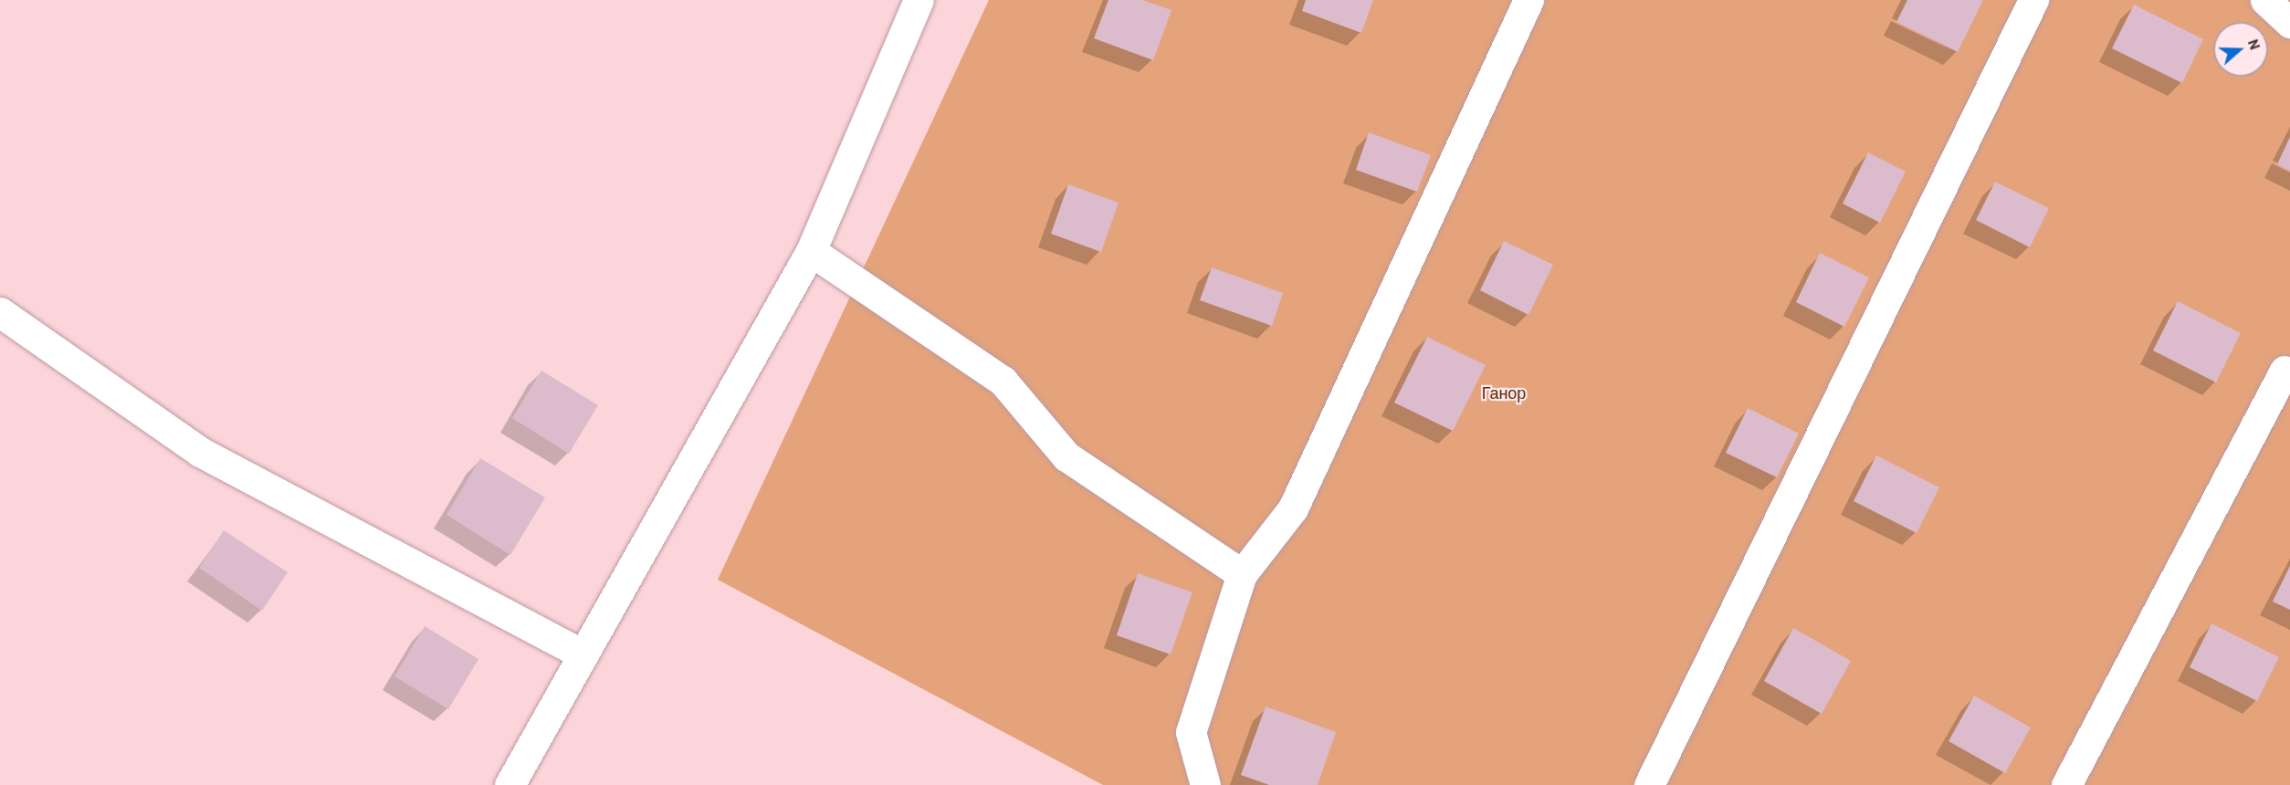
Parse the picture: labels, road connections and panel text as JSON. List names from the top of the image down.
{
  "parks": ["Ганор"],
  "north": "right"
}
